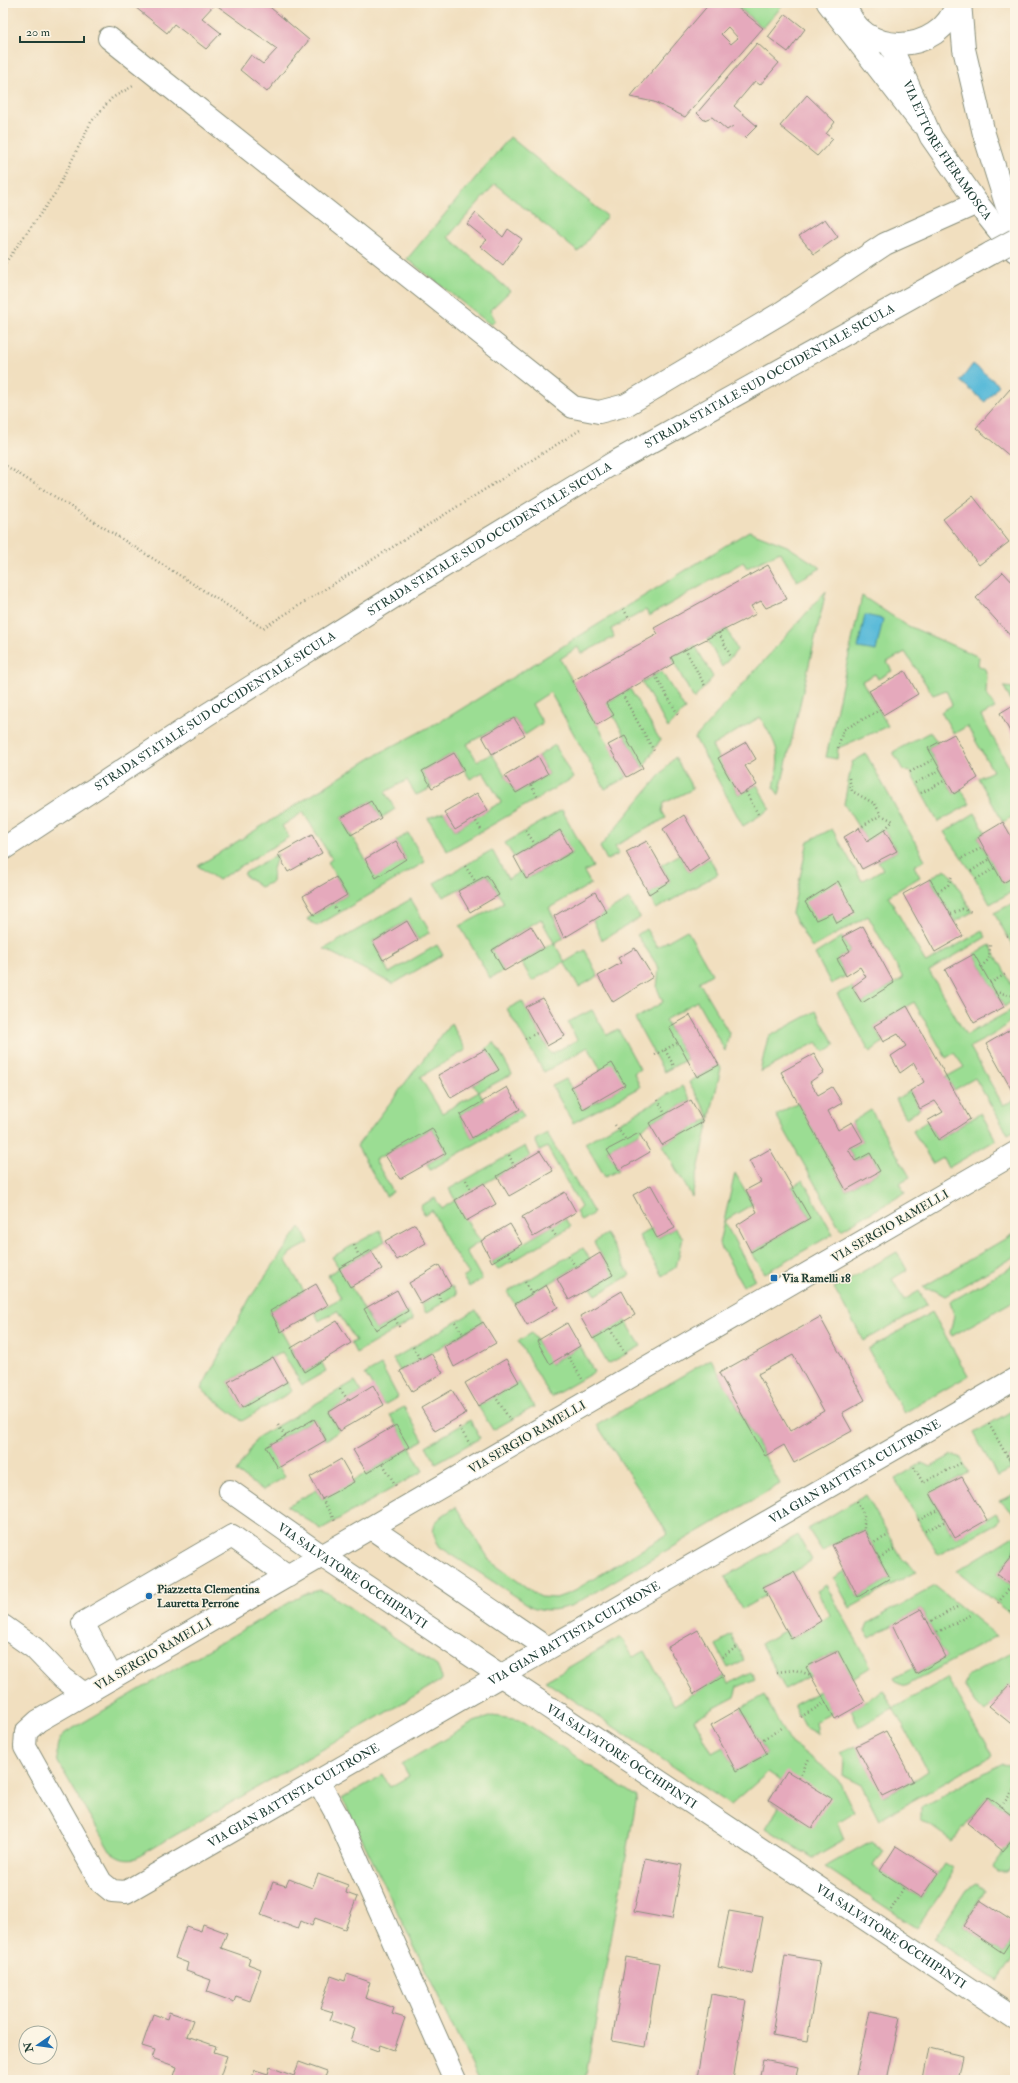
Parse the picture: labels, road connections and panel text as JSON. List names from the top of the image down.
{
  "streets": {
    "street": [
      "VIA ETTORE FIERAMOSCA",
      "STRADA STATALE SUD OCCIDENTALE SICULA",
      "VIA SERGIO RAMELLI",
      "VIA GIAN BATTISTA CULTRONE",
      "VIA SALVATORE OCCHIPINTI"
    ]
  },
  "crossings": [
    ["VIA SERGIO RAMELLI", "VIA GIAN BATTISTA CULTRONE"],
    ["VIA SERGIO RAMELLI", "VIA SALVATORE OCCHIPINTI"],
    ["VIA GIAN BATTISTA CULTRONE", "VIA SALVATORE OCCHIPINTI"]
  ],
  "places": {
    "transit": ["Via Ramelli 18"],
    "other": ["Piazzetta Clementina Lauretta Perrone"]
  },
  "scale_bar": "20 m",
  "north": "left"
}
